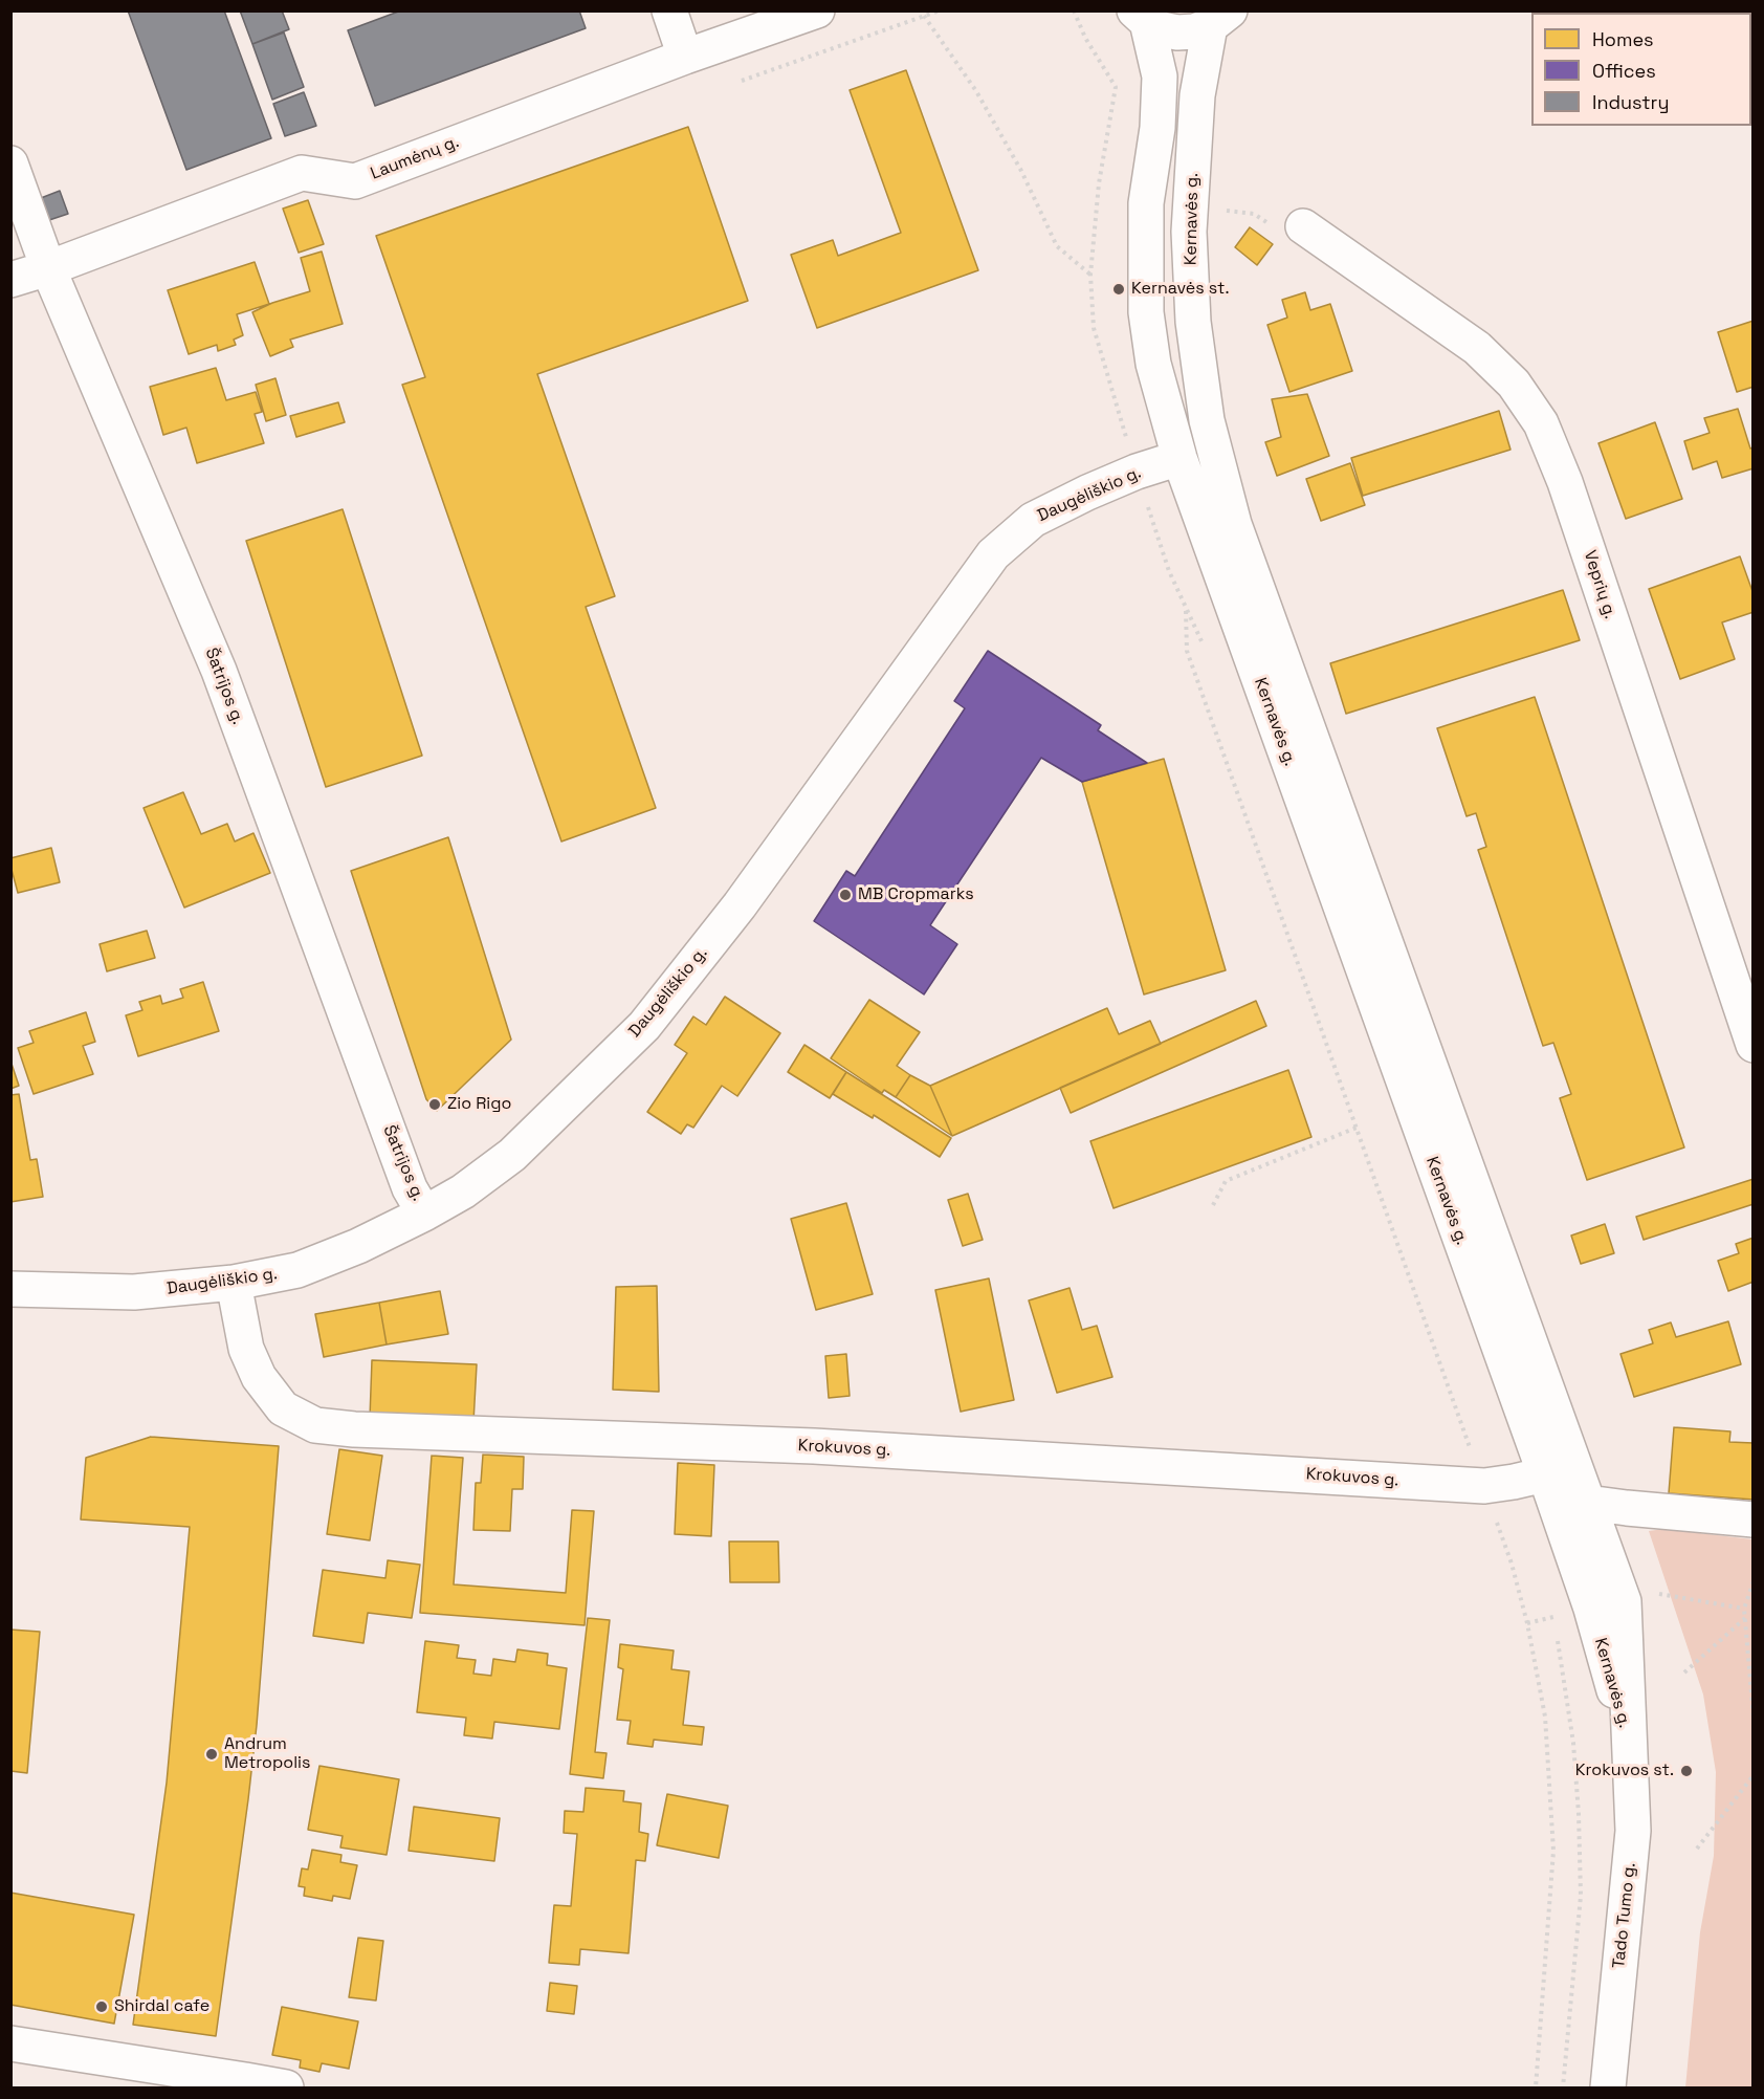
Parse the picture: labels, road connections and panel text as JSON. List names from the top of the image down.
{
  "streets": {
    "street": [
      "Laumėnų g.",
      "Kernavės g.",
      "Daugėliškio g.",
      "Veprių g.",
      "Šatrijos g.",
      "Krokuvos g.",
      "Tado Tumo g."
    ]
  },
  "crossings": [
    ["Laumėnų g.", "Šatrijos g."],
    ["Kernavės g.", "Daugėliškio g."],
    ["Kernavės g.", "Krokuvos g."],
    ["Kernavės g.", "Tado Tumo g."],
    ["Daugėliškio g.", "Šatrijos g."],
    ["Daugėliškio g.", "Krokuvos g."]
  ],
  "places": [
    "Kernavės st.",
    "MB Cropmarks",
    "Zio Rigo",
    "Andrum Metropolis",
    "Krokuvos st.",
    "Shirdal cafe"
  ],
  "legend": ["Homes", "Offices", "Industry"]
}
